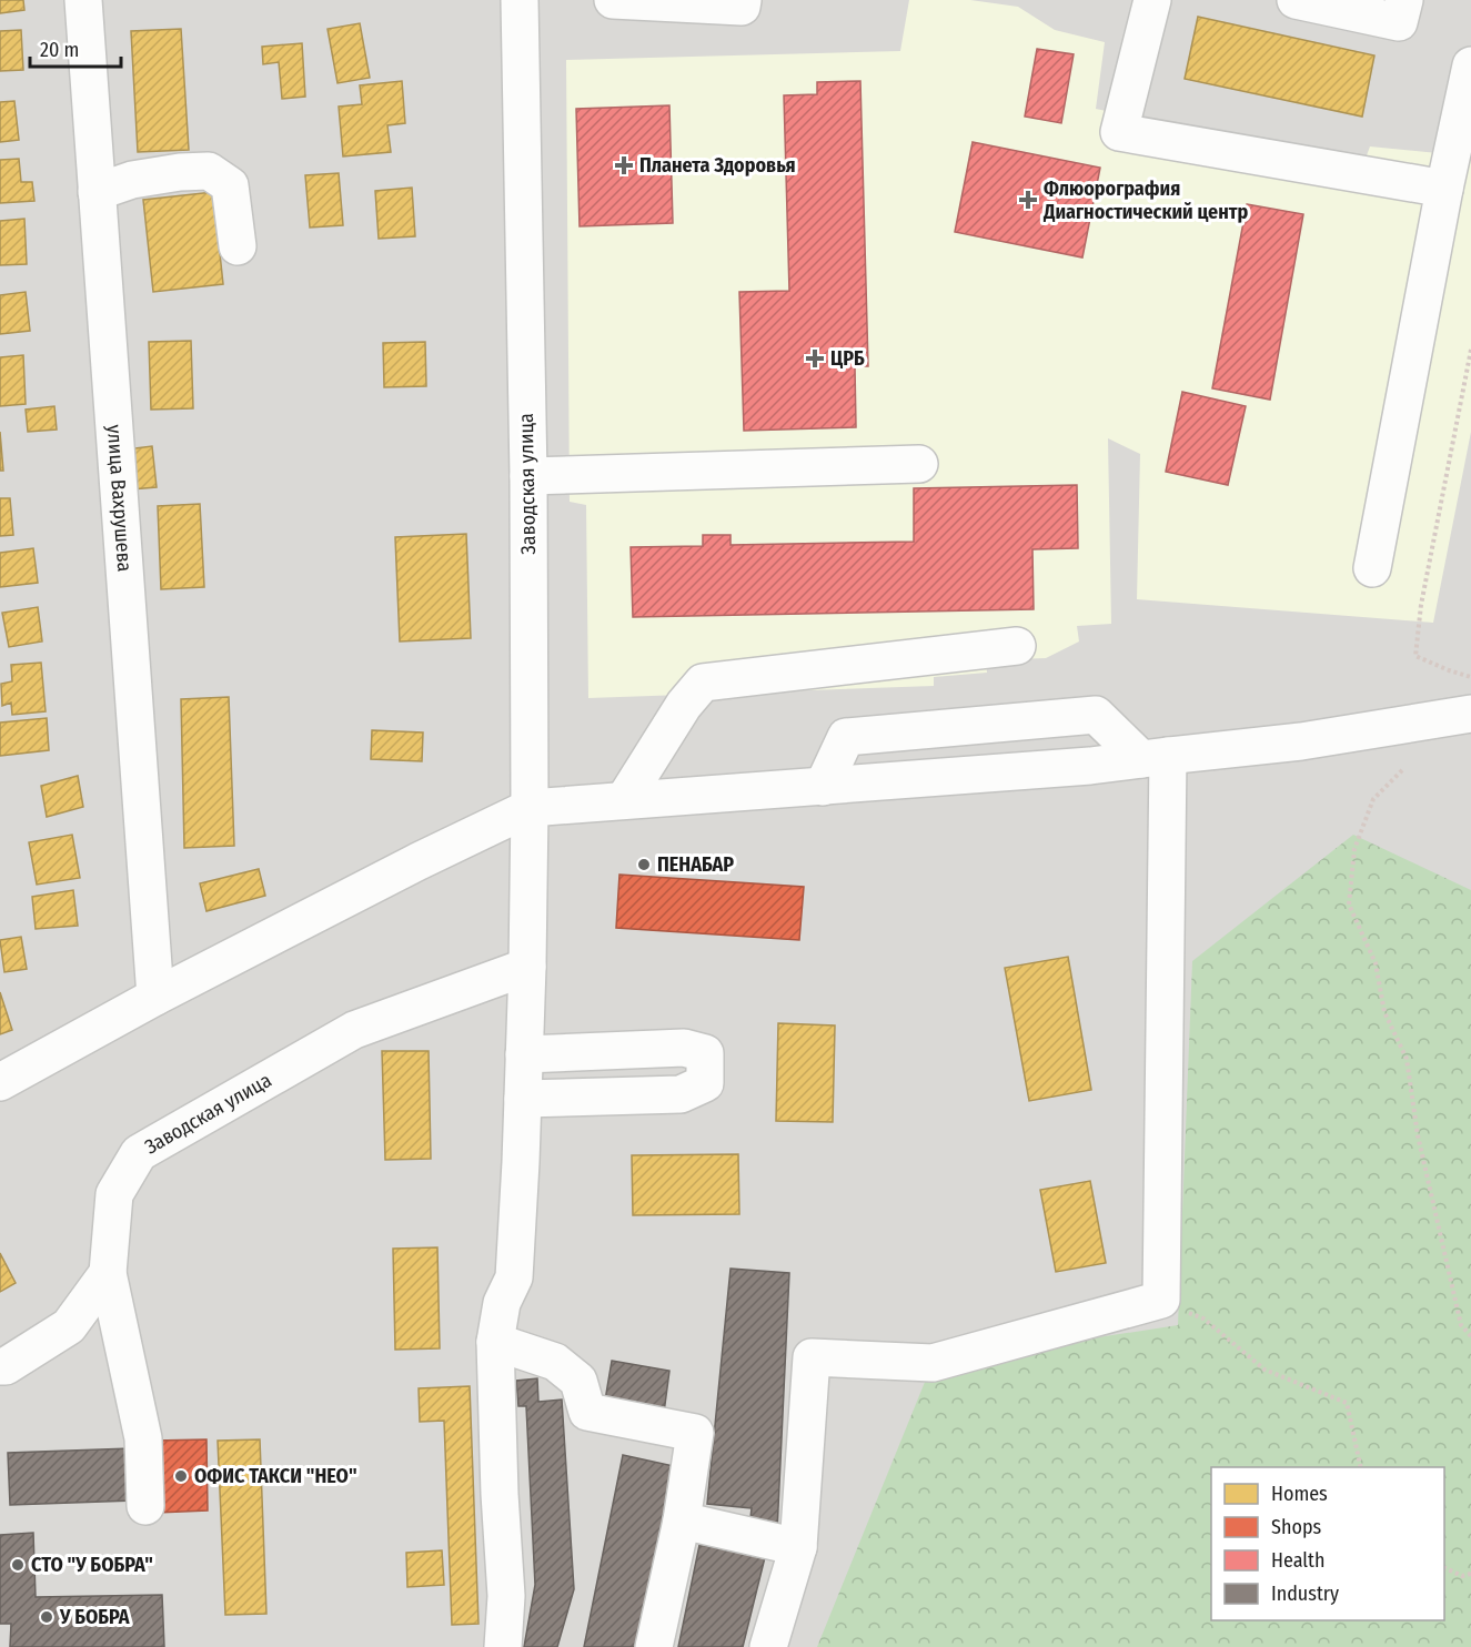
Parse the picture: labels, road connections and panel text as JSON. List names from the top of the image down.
{
  "streets": {
    "street": ["Заводская улица", "улица Вахрушева"]
  },
  "places": {
    "health": ["Планета Здоровья", "Флюорография Диагностический центр", "ЦРБ"],
    "other": [
      "ПЕНАБАР",
      "ОФИС ТАКСИ \"НЕО\"",
      "СТО \"У БОБРА\"",
      "У БОБРА"
    ]
  },
  "legend": [
    "Homes",
    "Shops",
    "Health",
    "Industry"
  ],
  "scale_bar": "20 m"
}
